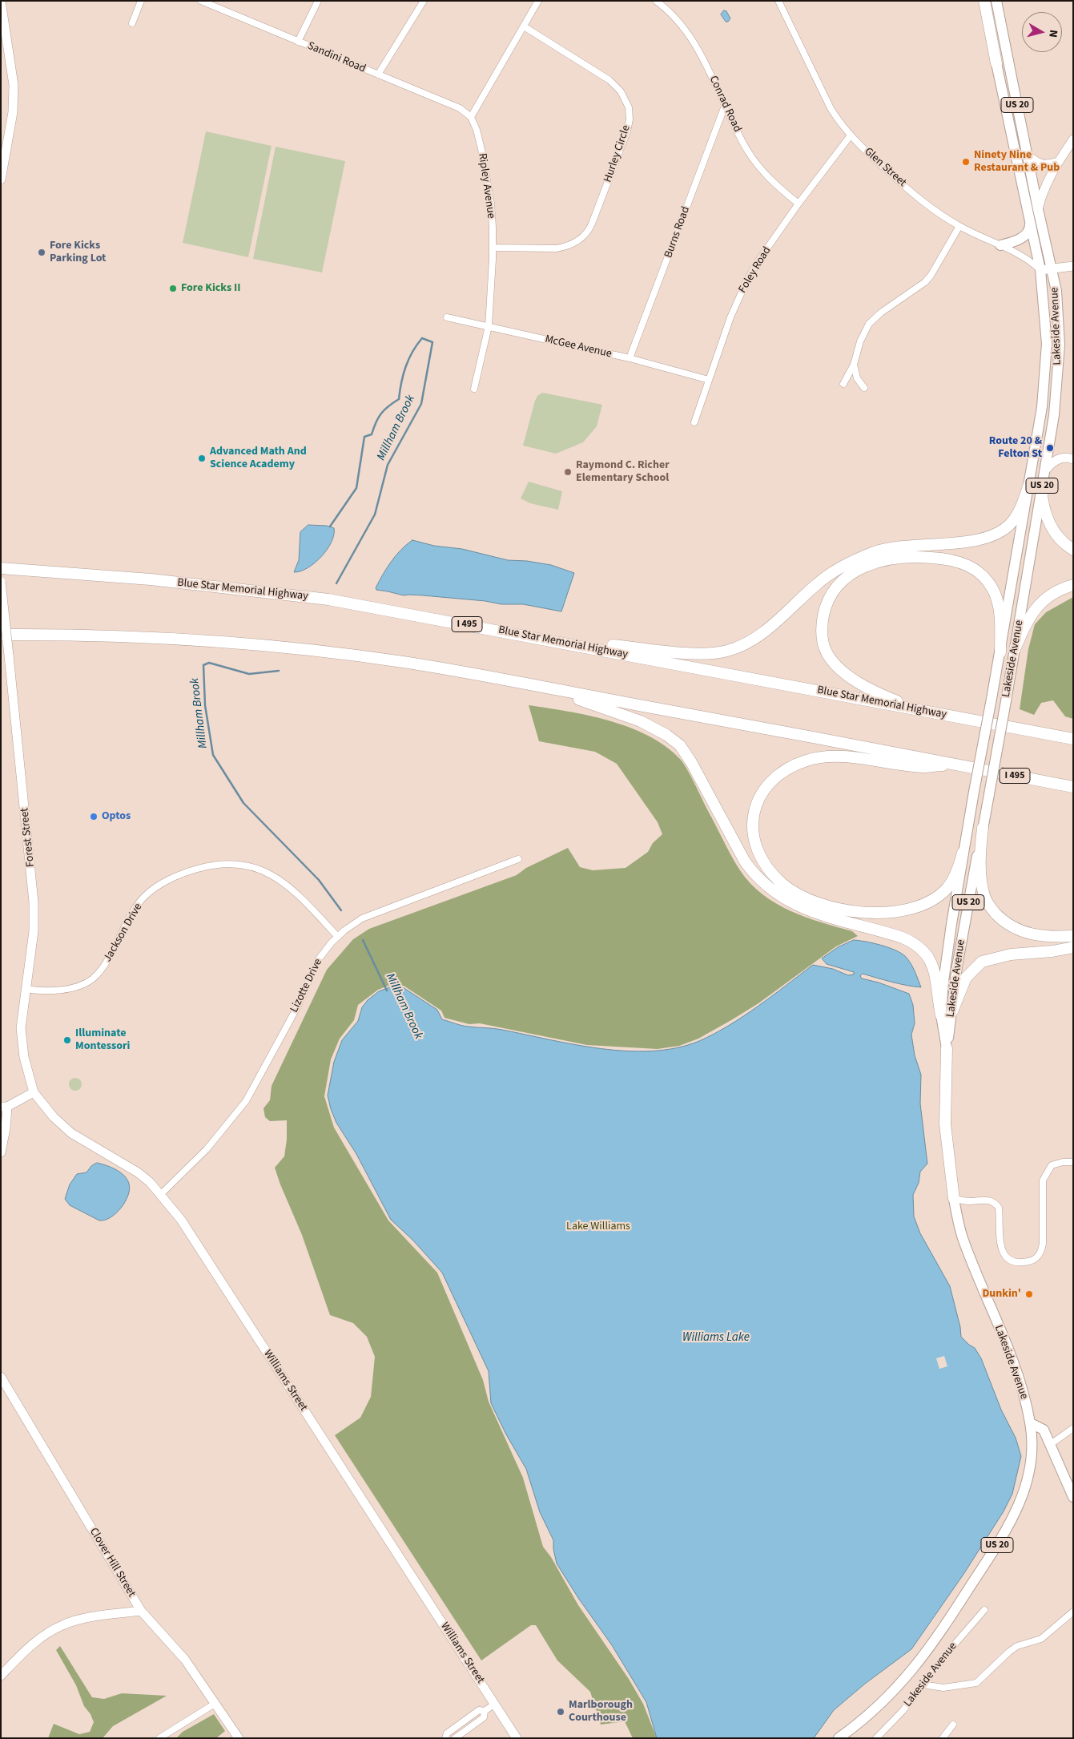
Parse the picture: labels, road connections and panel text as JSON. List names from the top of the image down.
{
  "streets": {
    "highway": [
      "US 20",
      "Lakeside Avenue",
      "Blue Star Memorial Highway",
      "I 495"
    ],
    "main road": ["Forest Street", "Williams Street", "Clover Hill Street"],
    "street": [
      "Sandini Road",
      "Conrad Road",
      "Hurley Circle",
      "Glen Street",
      "Ripley Avenue",
      "Burns Road",
      "Foley Road",
      "McGee Avenue",
      "Jackson Drive",
      "Lizotte Drive"
    ]
  },
  "crossings": [
    ["Sandini Road", "Ripley Avenue"],
    ["Conrad Road", "Burns Road"],
    ["Conrad Road", "Foley Road"],
    ["US 20", "Glen Street"],
    ["US 20", "Lakeside Avenue"],
    ["Hurley Circle", "Ripley Avenue"],
    ["Glen Street", "Foley Road"],
    ["Glen Street", "Lakeside Avenue"],
    ["Ripley Avenue", "McGee Avenue"],
    ["Burns Road", "McGee Avenue"],
    ["Foley Road", "McGee Avenue"],
    ["Forest Street", "Jackson Drive"],
    ["Forest Street", "Williams Street"],
    ["Jackson Drive", "Lizotte Drive"],
    ["Lizotte Drive", "Williams Street"]
  ],
  "water": ["Millham Brook", "Williams Lake"],
  "parks": ["Lake Williams"],
  "places": [
    "Ninety Nine Restaurant & Pub",
    "Fore Kicks Parking Lot",
    "Fore Kicks II",
    "Route 20 & Felton St",
    "Advanced Math And Science Academy",
    "Raymond C. Richer Elementary School",
    "Optos",
    "Illuminate Montessori",
    "Dunkin'",
    "Marlborough Courthouse"
  ],
  "north": "right"
}
